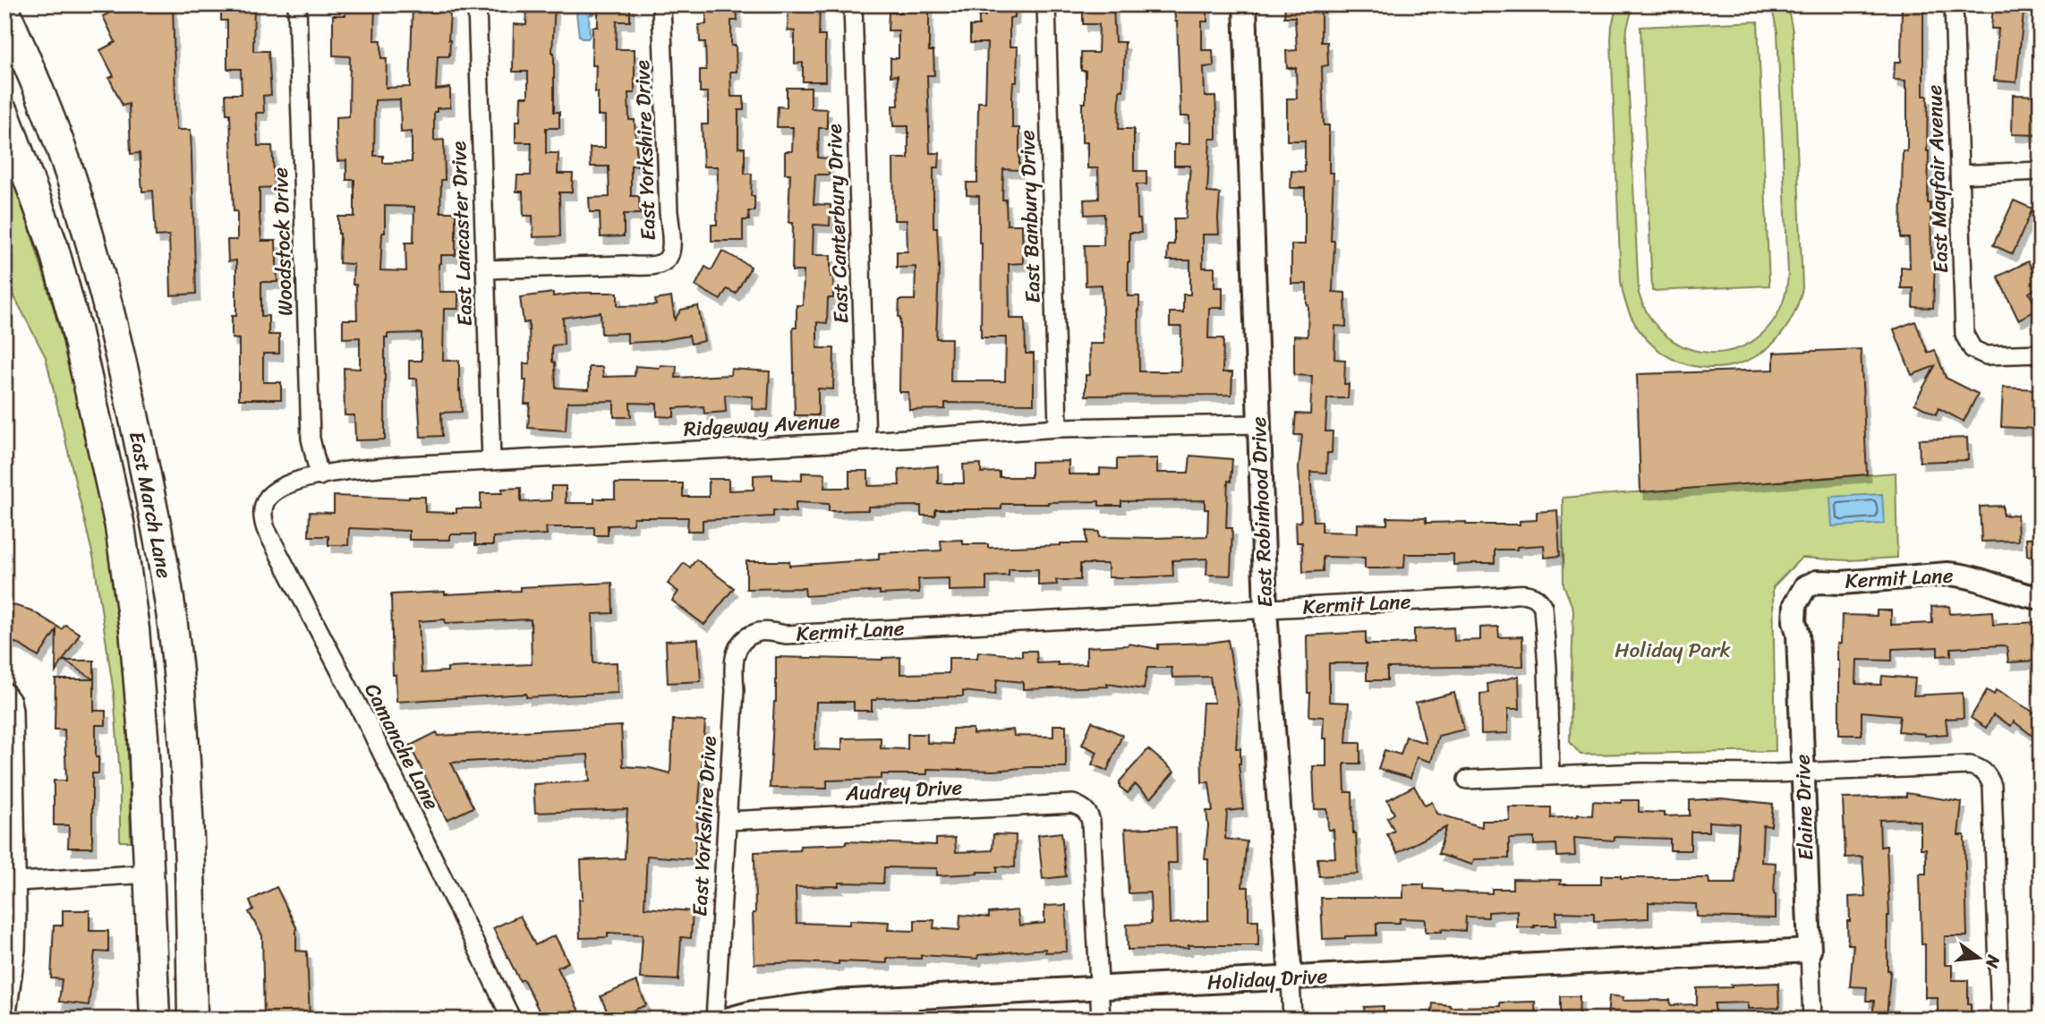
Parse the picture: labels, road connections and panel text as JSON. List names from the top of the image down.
{
  "streets": {
    "main road": ["East March Lane"],
    "street": [
      "East Yorkshire Drive",
      "East Mayfair Avenue",
      "East Banbury Drive",
      "East Canterbury Drive",
      "East Lancaster Drive",
      "Woodstock Drive",
      "Ridgeway Avenue",
      "East Robinhood Drive",
      "Kermit Lane",
      "Camanche Lane",
      "Audrey Drive",
      "Elaine Drive",
      "Holiday Drive"
    ]
  },
  "crossings": [
    ["East Yorkshire Drive", "East Lancaster Drive"],
    ["East Yorkshire Drive", "Kermit Lane"],
    ["East Yorkshire Drive", "Audrey Drive"],
    ["East Banbury Drive", "Ridgeway Avenue"],
    ["East Canterbury Drive", "Ridgeway Avenue"],
    ["East Lancaster Drive", "Ridgeway Avenue"],
    ["Woodstock Drive", "Ridgeway Avenue"],
    ["Ridgeway Avenue", "East Robinhood Drive"],
    ["Ridgeway Avenue", "Camanche Lane"],
    ["East Robinhood Drive", "Kermit Lane"],
    ["East Robinhood Drive", "Holiday Drive"],
    ["Kermit Lane", "Elaine Drive"],
    ["Audrey Drive", "Holiday Drive"],
    ["Elaine Drive", "Holiday Drive"]
  ],
  "parks": ["Holiday Park"],
  "north": "right"
}
